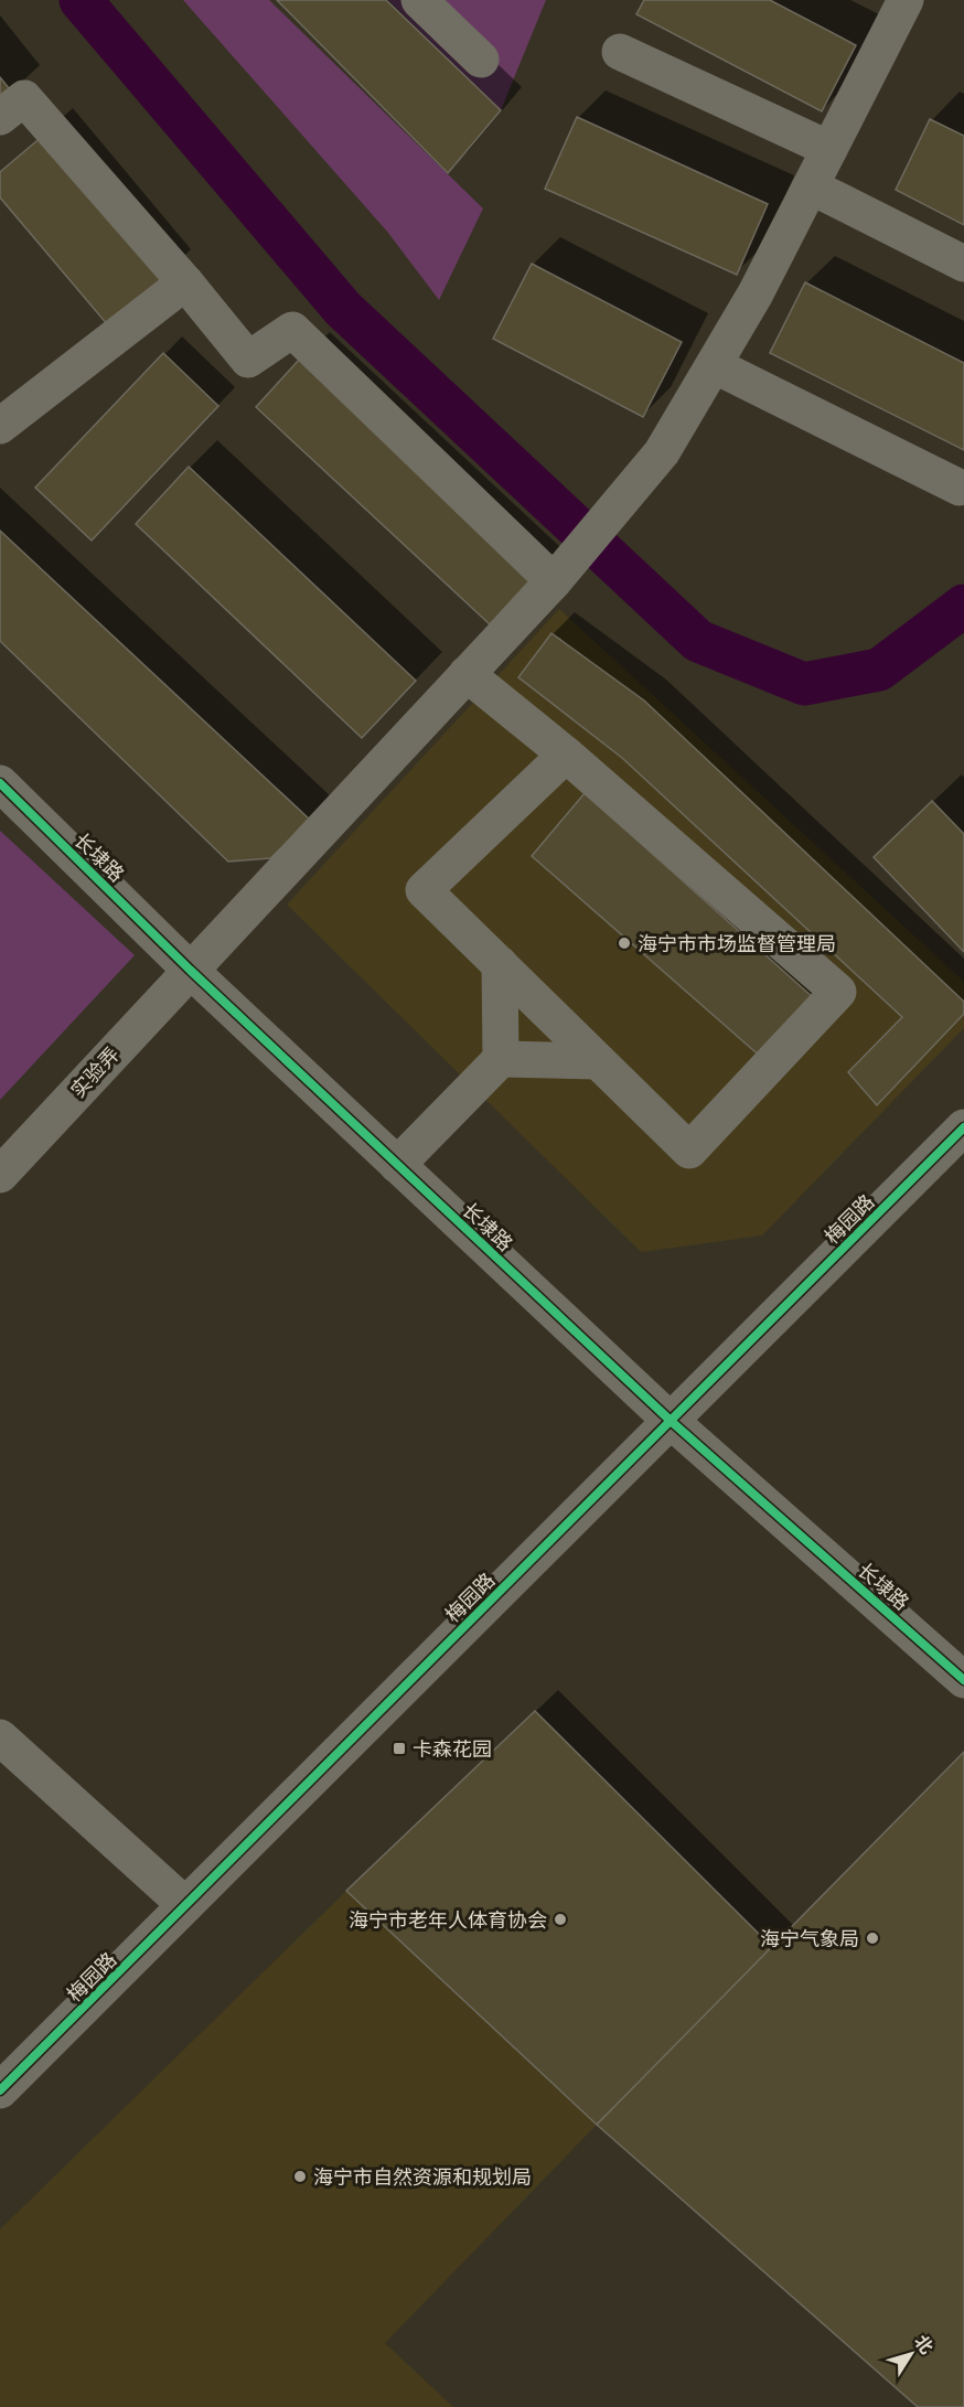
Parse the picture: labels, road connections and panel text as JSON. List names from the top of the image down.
{
  "streets": {
    "street": ["长埭路", "实验弄", "梅园路"]
  },
  "crossings": [
    ["长埭路", "实验弄"],
    ["长埭路", "梅园路"]
  ],
  "places": {
    "other": [
      "海宁市市场监督管理局",
      "海宁市老年人体育协会",
      "海宁气象局",
      "海宁市自然资源和规划局"
    ],
    "transit": ["卡森花园"]
  },
  "north": "top right"
}
